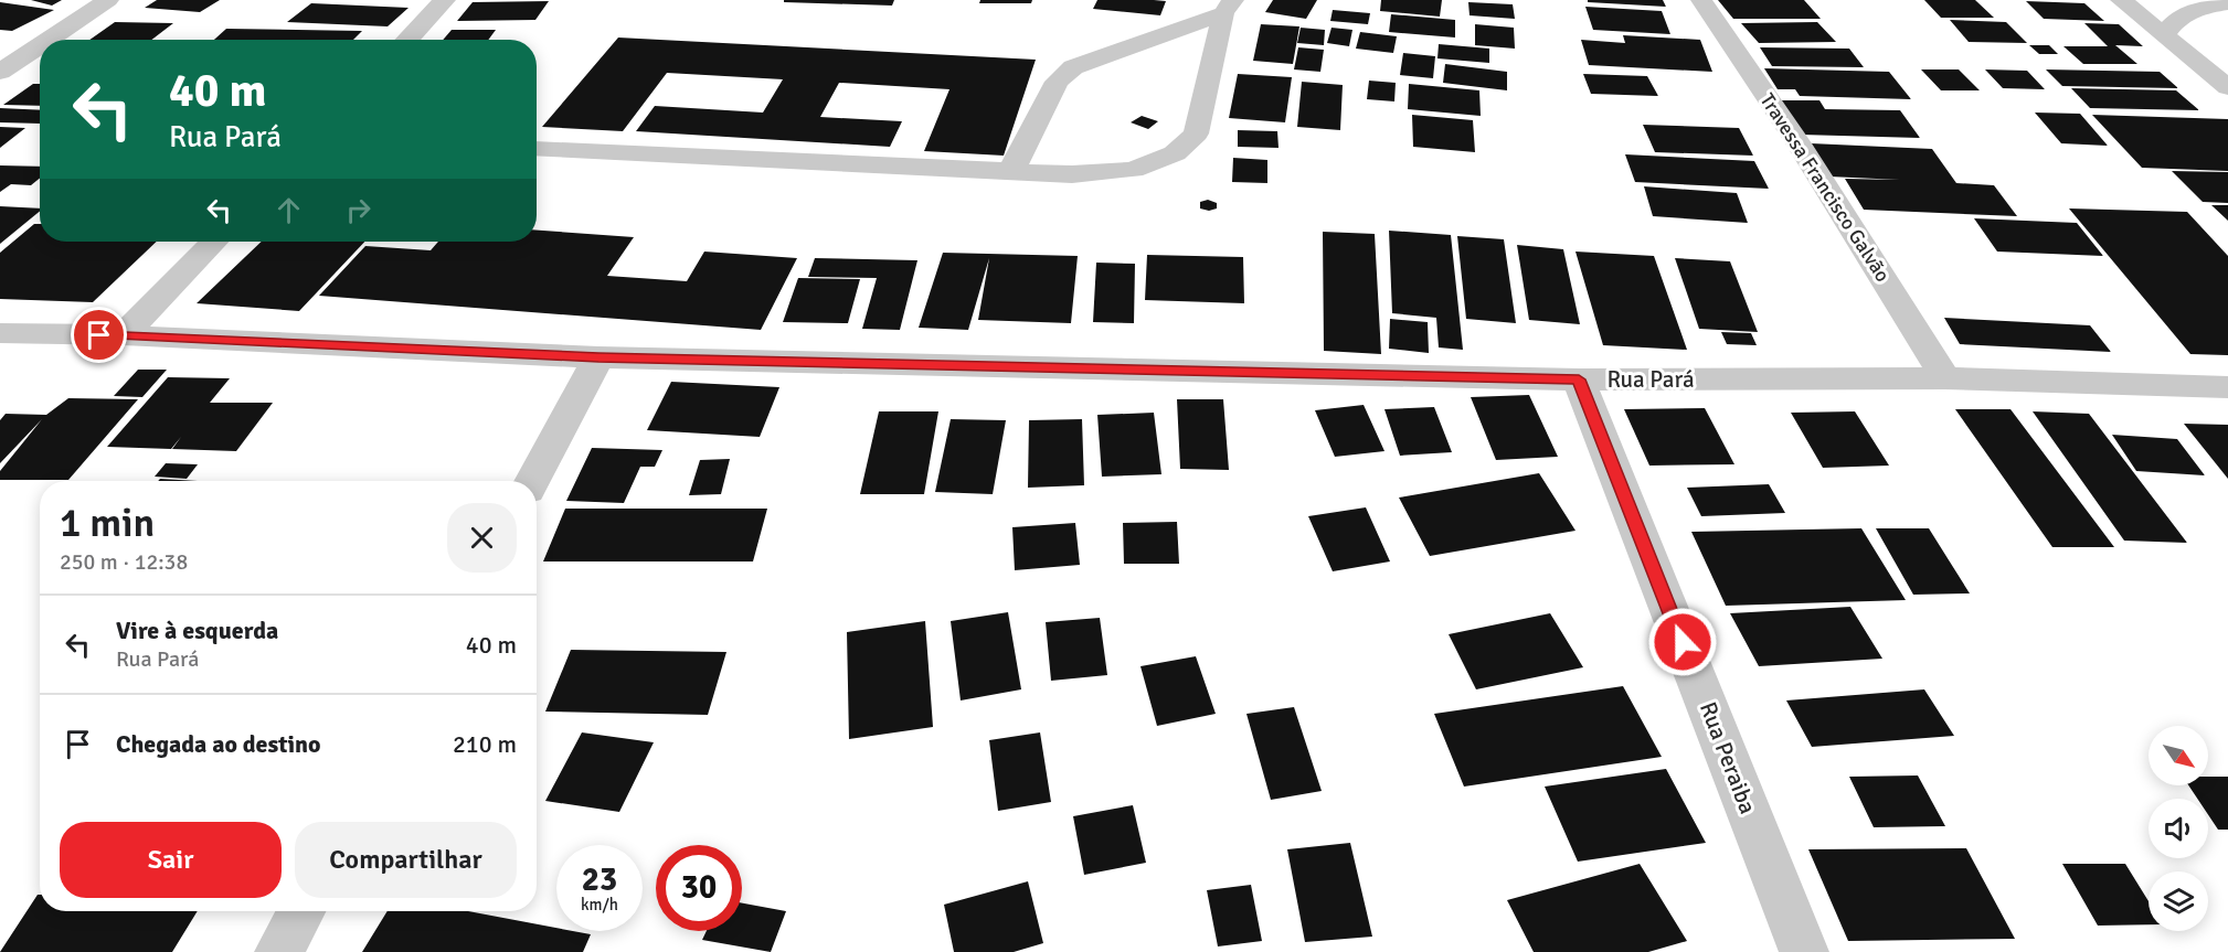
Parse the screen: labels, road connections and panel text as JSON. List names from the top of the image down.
{
  "streets": {
    "street": ["Travessa Francisco Galvão", "Rua Pará", "Rua Peraiba"]
  },
  "crossings": [
    ["Travessa Francisco Galvão", "Rua Pará"],
    ["Rua Pará", "Rua Peraiba"]
  ],
  "north": "bottom right",
  "page": {
    "turn": ["40 m", "Rua Pará"],
    "heading": ["1 min", "250 m · 12:38"],
    "list": [
      {
        "name": "Vire à esquerda",
        "note": "Rua Pará",
        "value": "40 m"
      },
      {
        "name": "Chegada ao destino",
        "value": "210 m"
      }
    ],
    "buttons": ["Sair", "Compartilhar"],
    "speed": "23 km/h",
    "limit": "30"
  }
}
